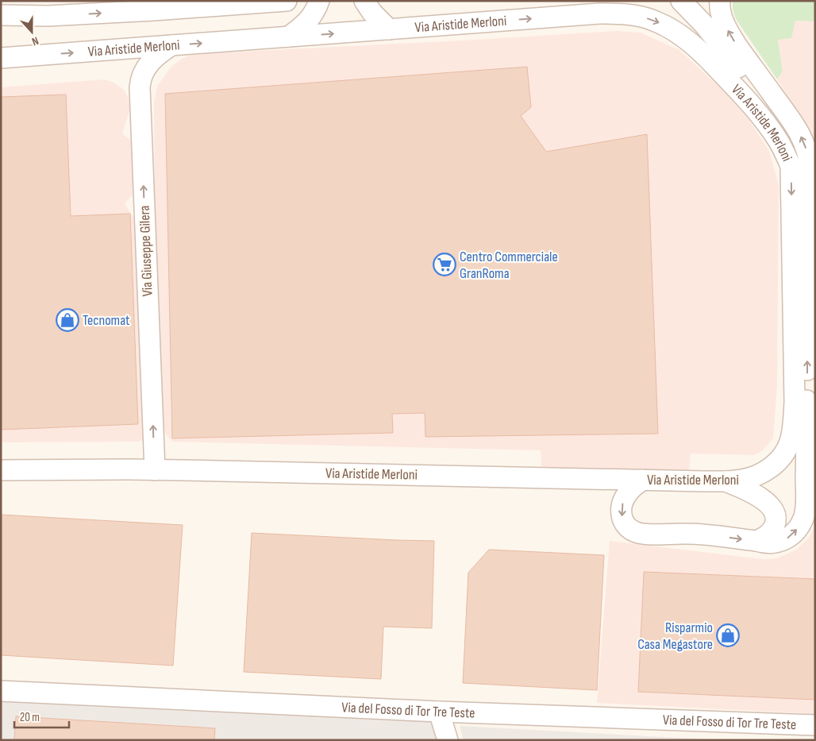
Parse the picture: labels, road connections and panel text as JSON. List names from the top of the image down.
{
  "streets": {
    "street": ["Via Aristide Merloni", "Via Giuseppe Gilera", "Via del Fosso di Tor Tre Teste"]
  },
  "crossings": [
    ["Via Aristide Merloni", "Via Giuseppe Gilera"]
  ],
  "one_way": ["Via Giuseppe Gilera"],
  "places": {
    "supermarket": ["Centro Commerciale GranRoma"],
    "shop": ["Tecnomat", "Risparmio Casa Megastore"]
  },
  "scale_bar": "20 m",
  "north": "bottom"
}
